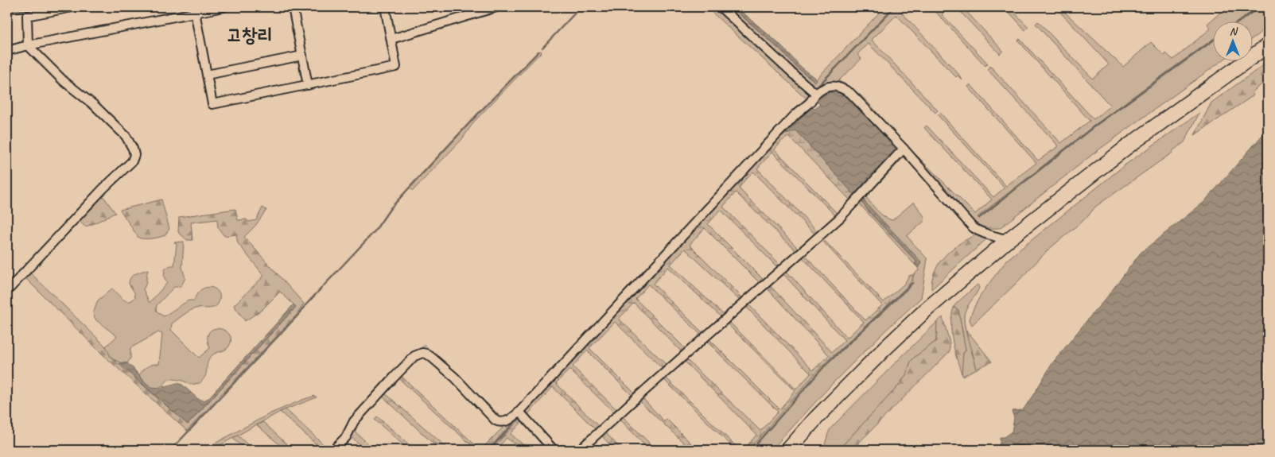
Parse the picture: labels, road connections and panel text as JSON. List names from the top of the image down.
{
  "districts": ["고창리"],
  "north": "top"
}
